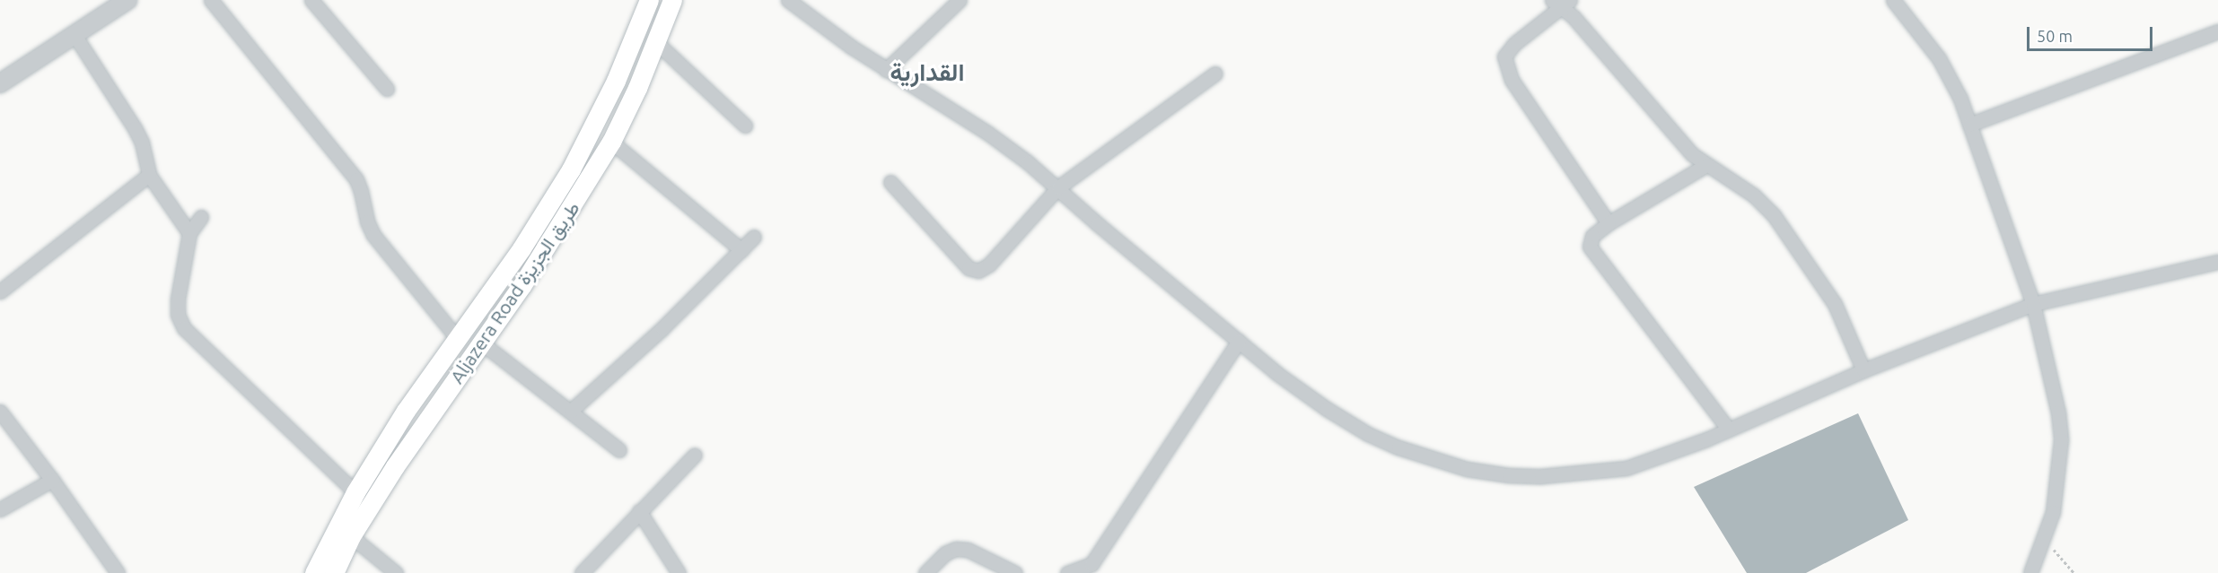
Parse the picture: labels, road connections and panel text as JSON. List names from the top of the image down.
{
  "streets": {
    "main road": ["Aljazera Road طريق الجزيزة"]
  },
  "districts": ["القدارية"],
  "scale_bar": "50 m"
}
